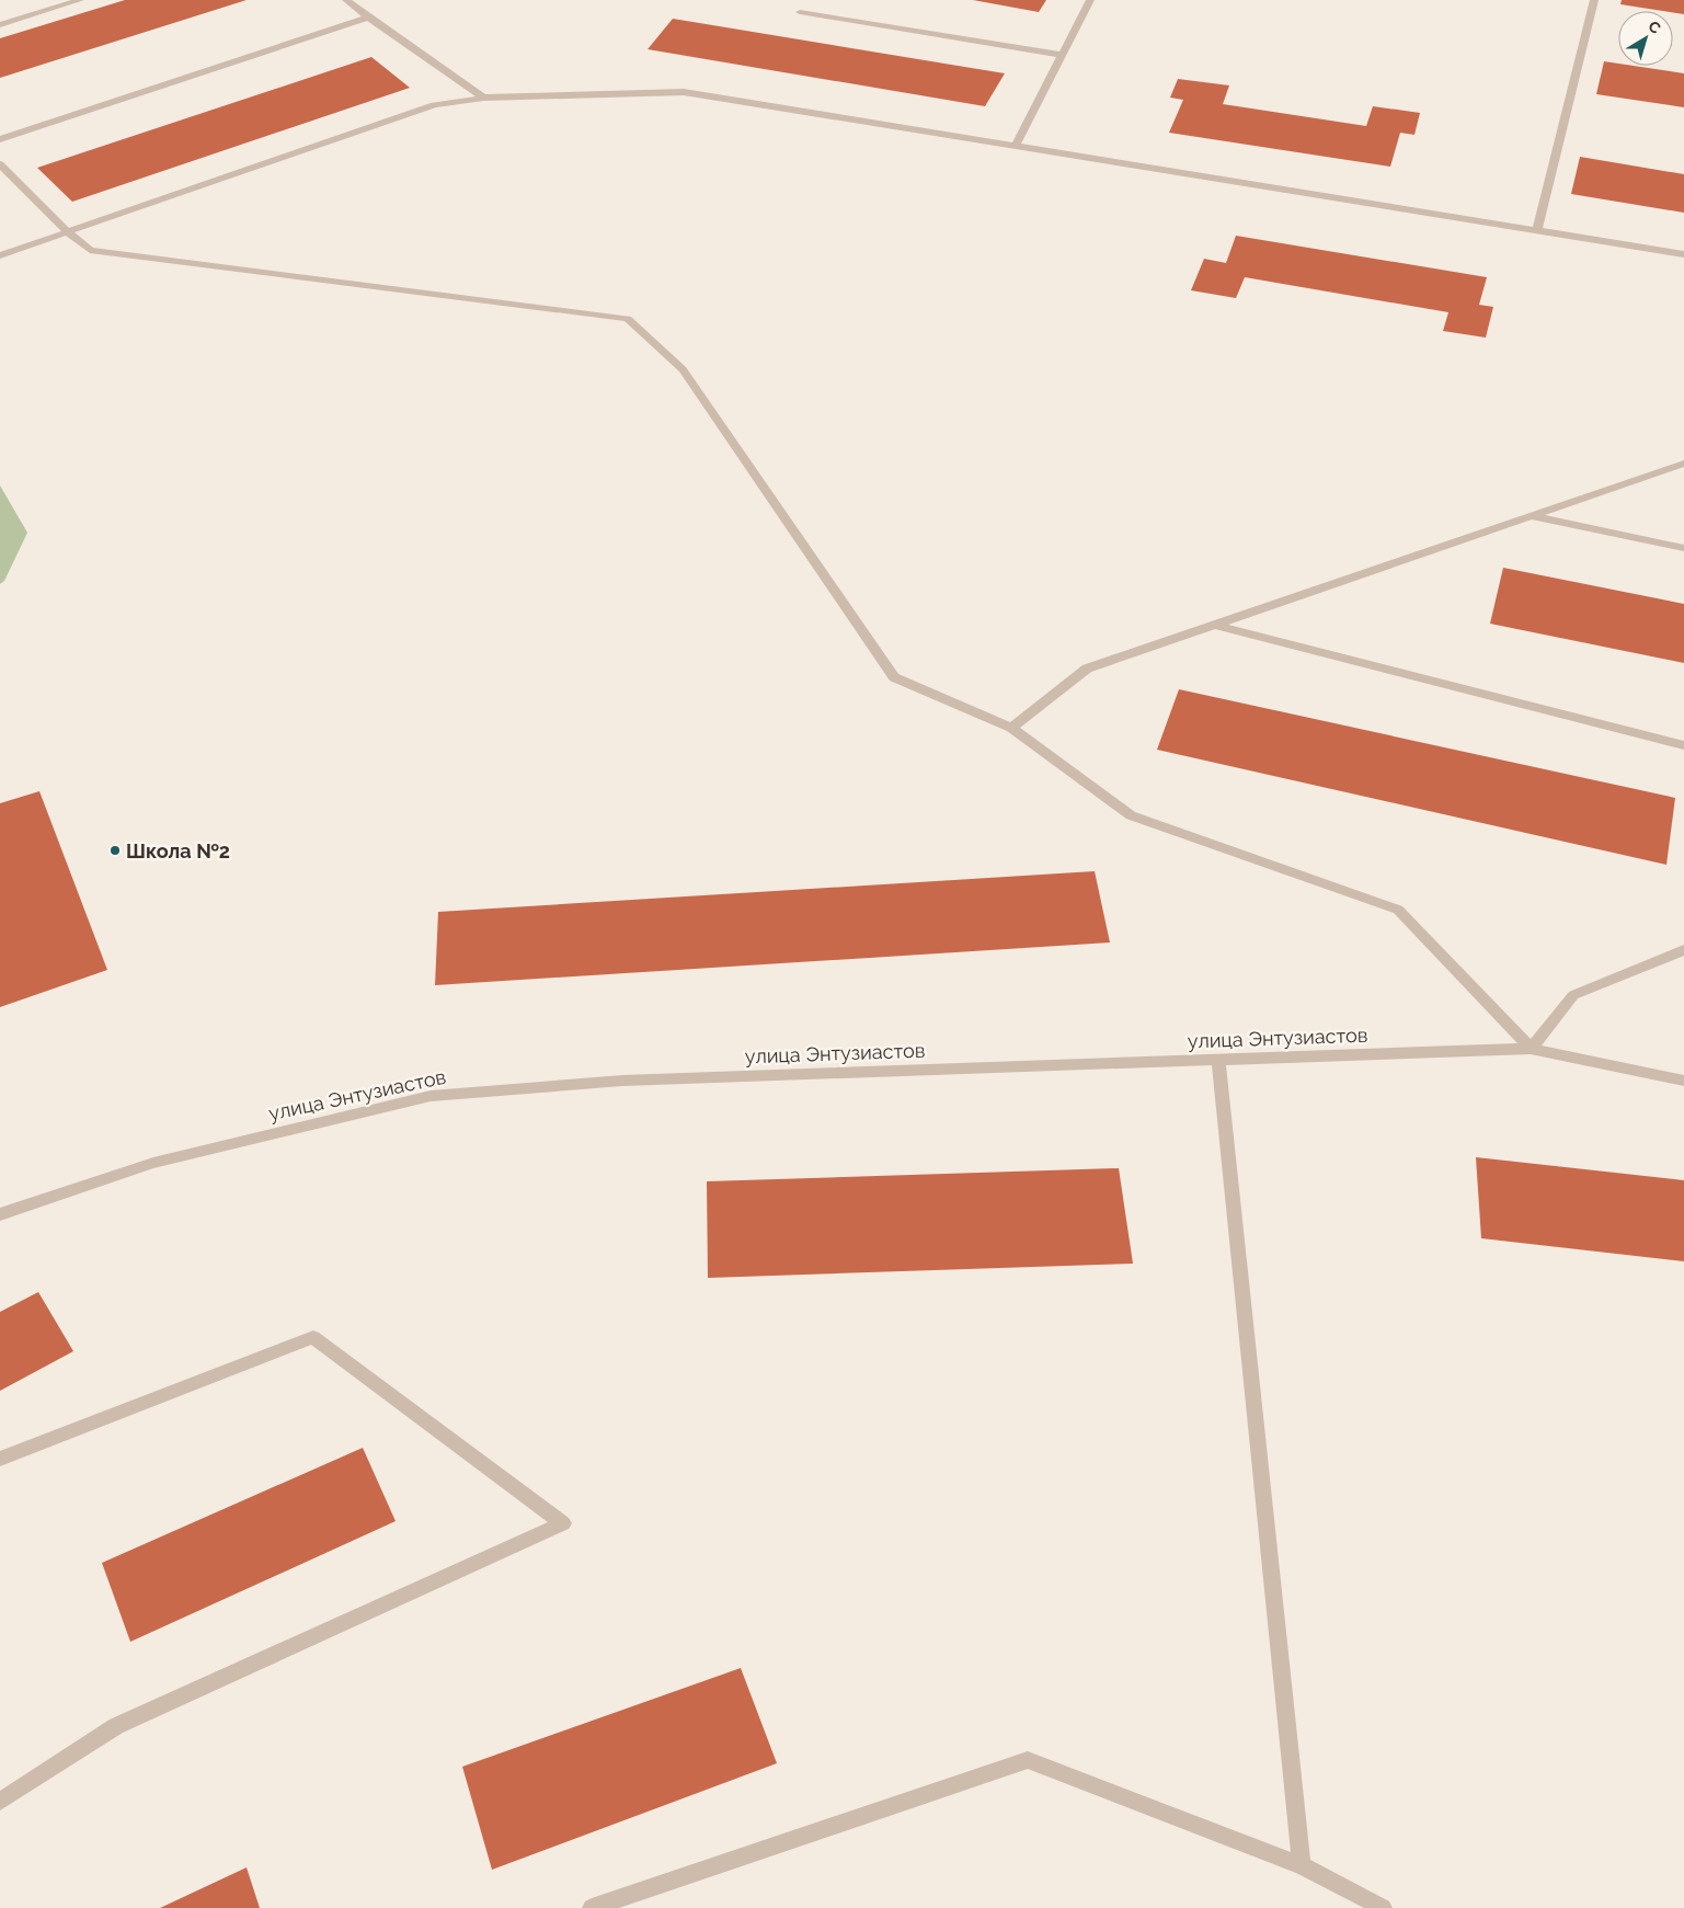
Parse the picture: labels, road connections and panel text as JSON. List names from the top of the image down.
{
  "streets": {
    "street": ["улица Энтузиастов"]
  },
  "places": ["Школа №2"],
  "north": "top right"
}
